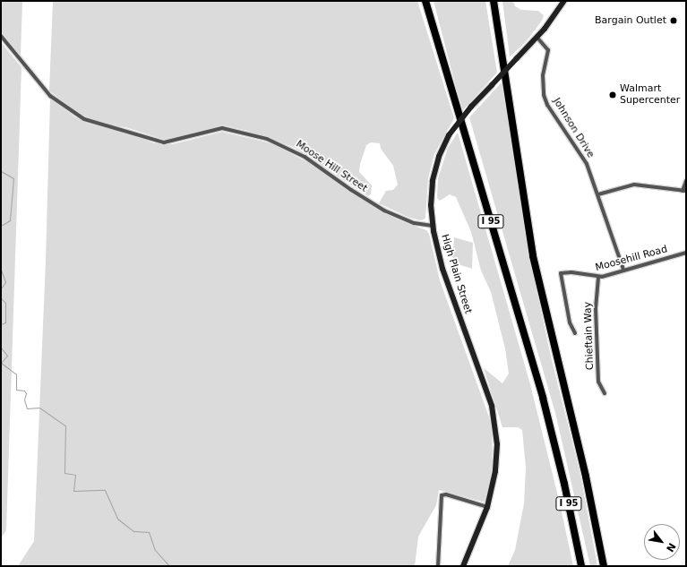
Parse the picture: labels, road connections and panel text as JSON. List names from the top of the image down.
{
  "streets": {
    "highway": ["I 95"],
    "main road": ["High Plain Street"],
    "street": [
      "Johnson Drive",
      "Moose Hill Street",
      "Moosehill Road",
      "Chieftain Way"
    ]
  },
  "crossings": [
    ["Johnson Drive", "Moosehill Road"],
    ["Johnson Drive", "High Plain Street"],
    ["Moose Hill Street", "High Plain Street"],
    ["Moosehill Road", "Chieftain Way"]
  ],
  "places": ["Bargain Outlet", "Walmart Supercenter"],
  "north": "bottom right"
}
